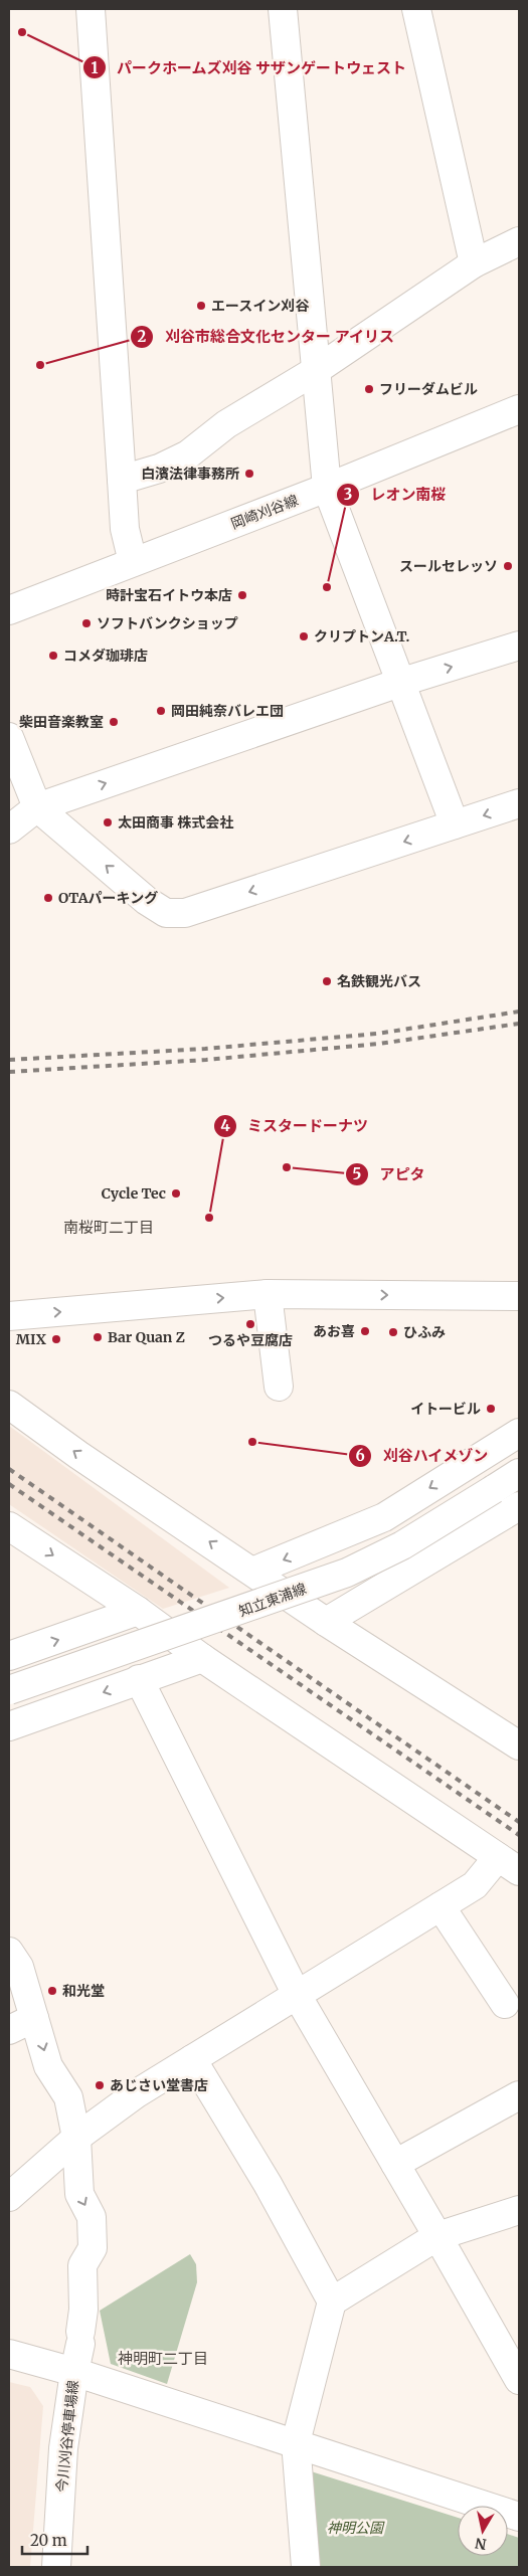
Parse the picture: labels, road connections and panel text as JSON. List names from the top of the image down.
{
  "streets": {
    "street": ["岡崎刈谷線", "知立東浦線", "今川刈谷停車場線"]
  },
  "districts": ["南桜町二丁目", "神明町二丁目"],
  "parks": ["神明公園"],
  "places": [
    "パークホームズ刈谷 サザンゲートウェスト",
    "エースイン刈谷",
    "刈谷市総合文化センター アイリス",
    "フリーダムビル",
    "白濱法律事務所",
    "スールセレッソ",
    "レオン南桜",
    "時計宝石イトウ本店",
    "ソフトバンクショップ",
    "クリプトンA.T.",
    "コメダ珈琲店",
    "岡田純奈バレエ団",
    "柴田音楽教室",
    "太田商事 株式会社",
    "OTAパーキング",
    "名鉄観光バス",
    "アピタ",
    "Cycle Tec",
    "ミスタードーナツ",
    "つるや豆腐店",
    "あお喜",
    "ひふみ",
    "Bar Quan Z",
    "MIX",
    "イトービル",
    "刈谷ハイメゾン",
    "和光堂",
    "あじさい堂書店"
  ],
  "scale_bar": "20 m",
  "north": "bottom"
}
